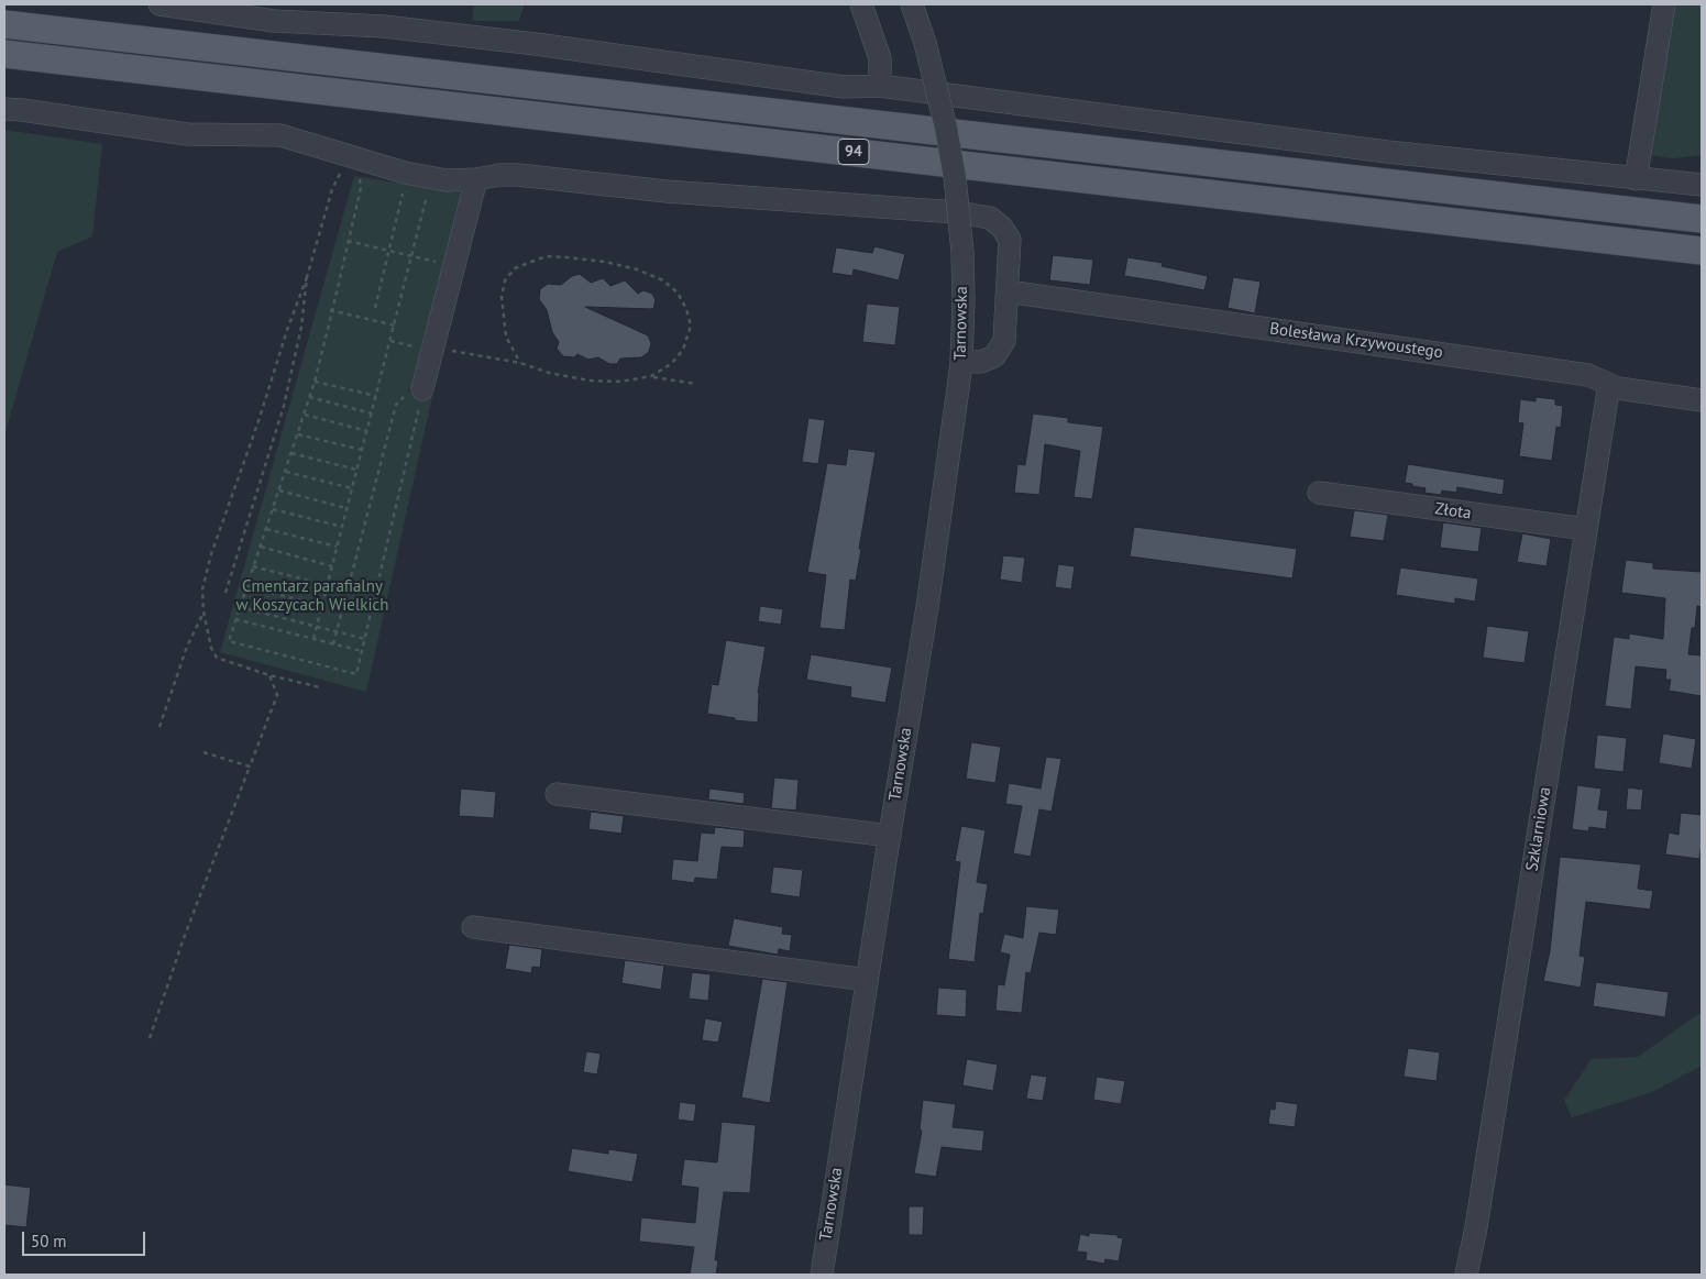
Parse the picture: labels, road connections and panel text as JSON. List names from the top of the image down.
{
  "streets": {
    "main road": ["94"],
    "street": [
      "Tarnowska",
      "Bolesława Krzywoustego",
      "Złota",
      "Szklarniowa"
    ]
  },
  "crossings": [
    ["Bolesława Krzywoustego", "Szklarniowa"],
    ["Złota", "Szklarniowa"]
  ],
  "parks": ["Cmentarz parafialny w Koszycach Wielkich"],
  "scale_bar": "50 m"
}
